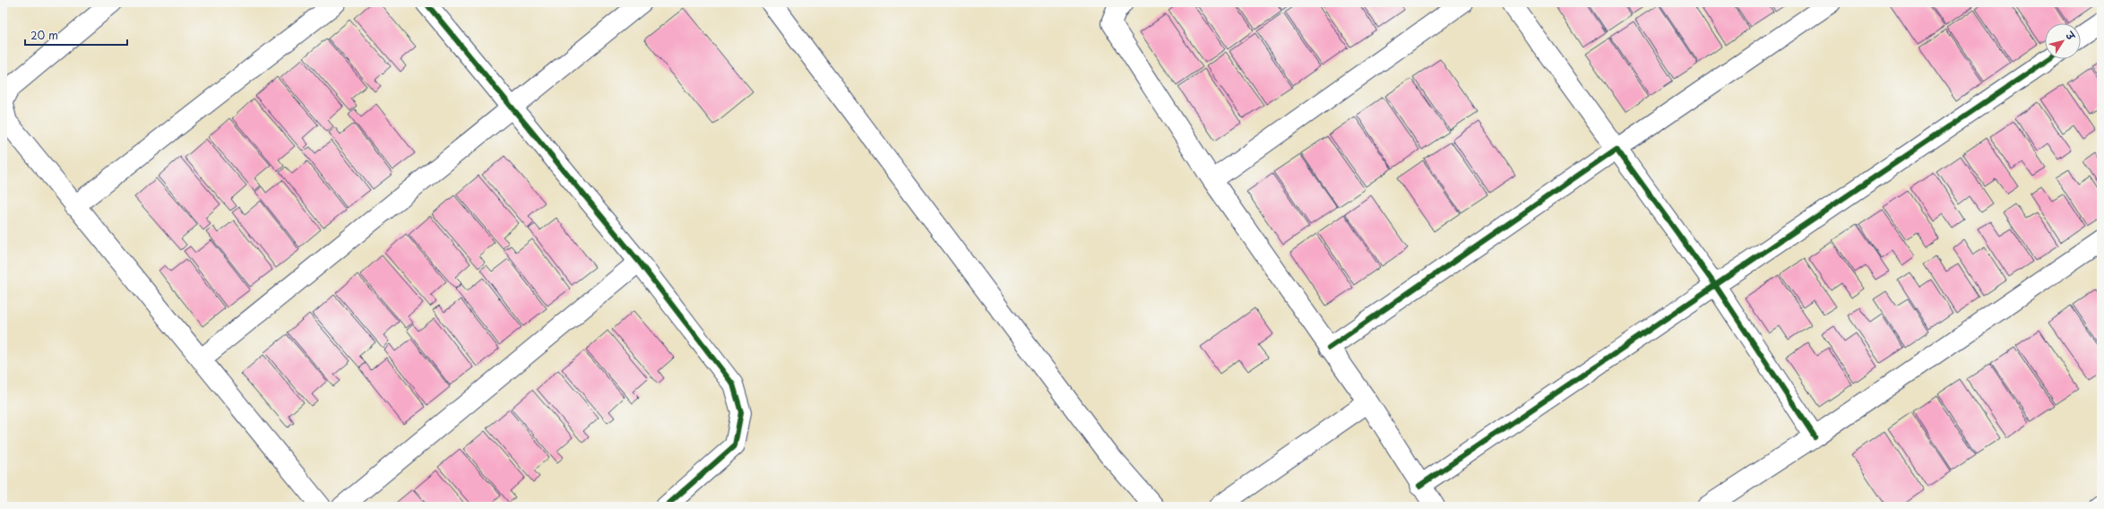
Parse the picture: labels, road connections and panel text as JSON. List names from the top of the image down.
{
  "scale_bar": "20 m",
  "north": "top right"
}
